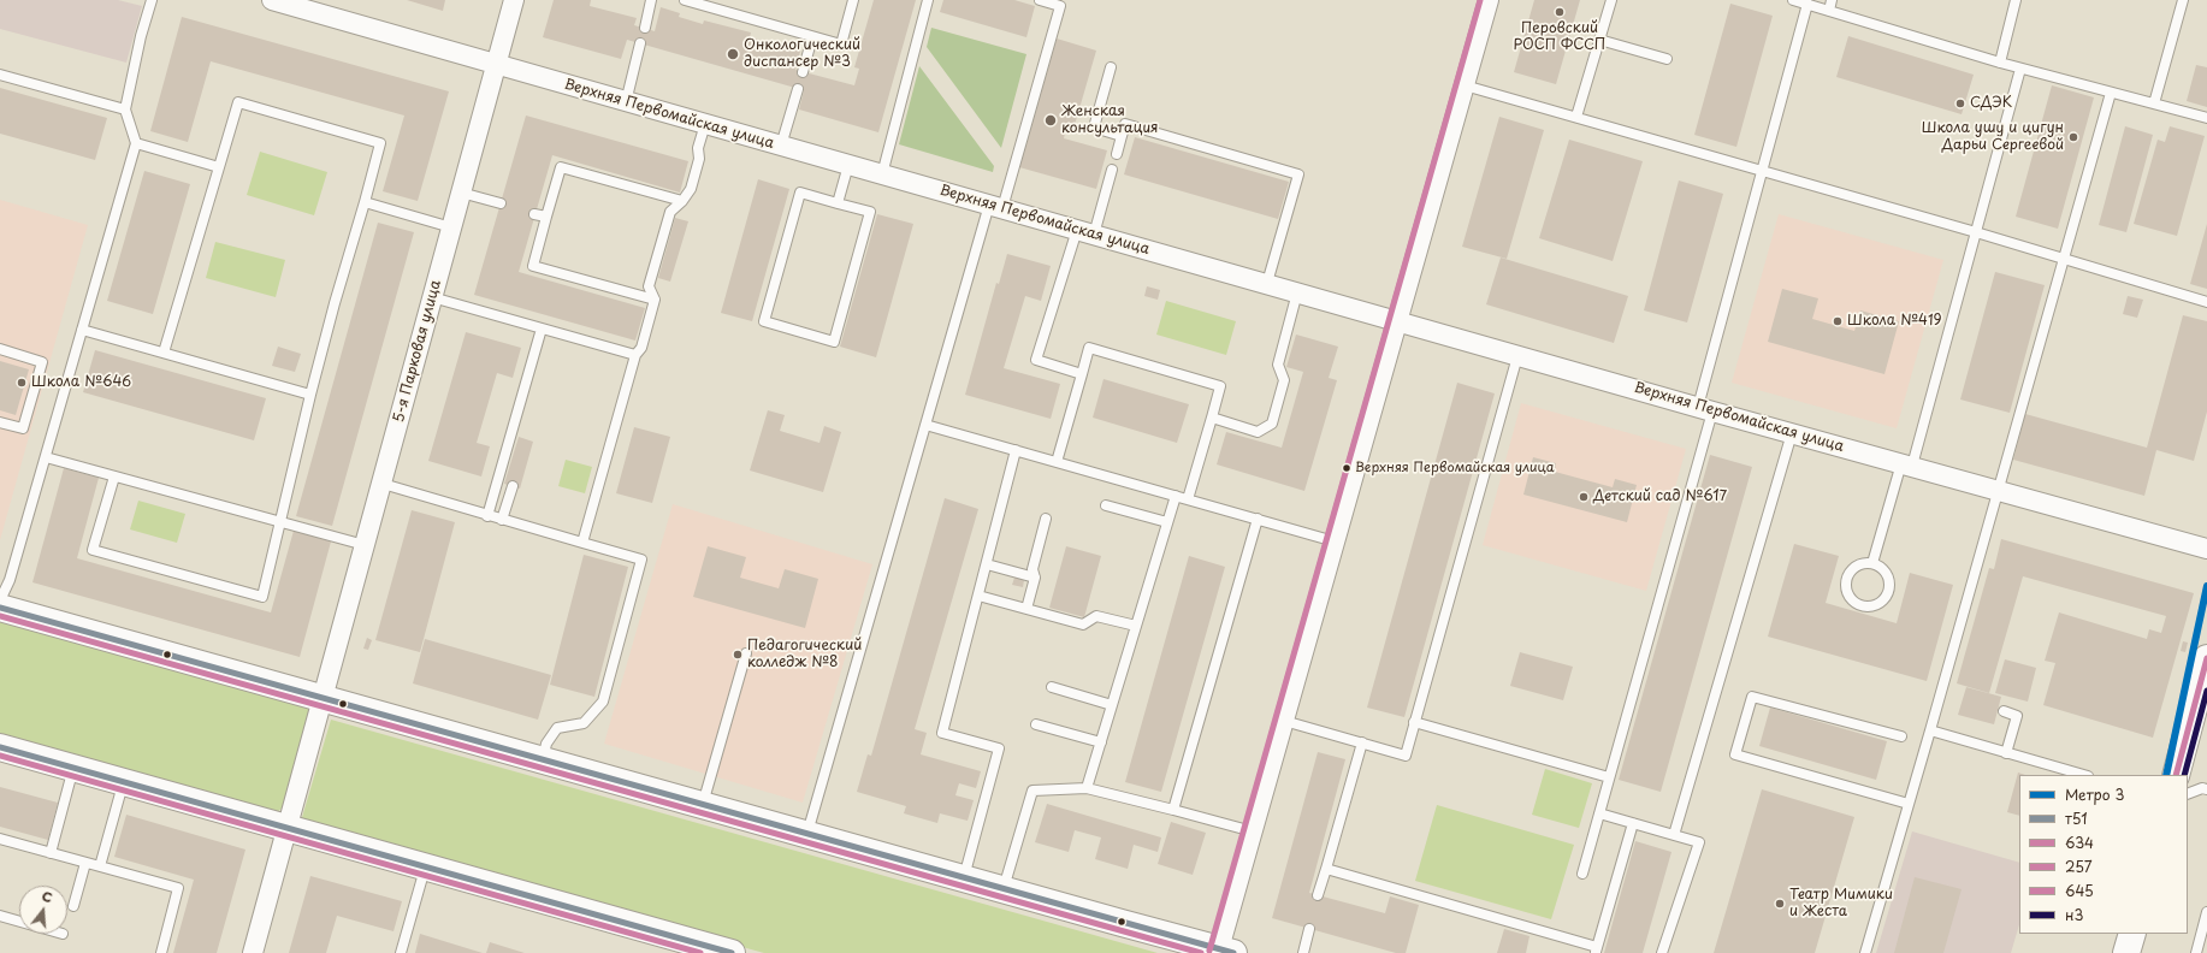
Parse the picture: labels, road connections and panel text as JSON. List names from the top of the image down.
{
  "streets": {
    "street": ["Верхняя Первомайская улица", "5-я Парковая улица"]
  },
  "crossings": [
    ["Верхняя Первомайская улица", "5-я Парковая улица"]
  ],
  "places": [
    "Перовский РОСП ФССП",
    "Онкологический диспансер №3",
    "СДЭК",
    "Женская консультация",
    "Школа ушу и цигун Дарьи Сергеевой",
    "Школа №419",
    "Школа №646",
    "Верхняя Первомайская улица",
    "Детский сад №617",
    "Педагогический колледж №8",
    "Театр Мимики и Жеста"
  ],
  "lines": [
    "transit line 257",
    "metro line 3",
    "transit line т51",
    "transit line 634",
    "transit line 645",
    "transit line н3"
  ],
  "legend": [
    "Метро 3",
    "т51",
    "634",
    "257",
    "645",
    "н3"
  ],
  "north": "top"
}
